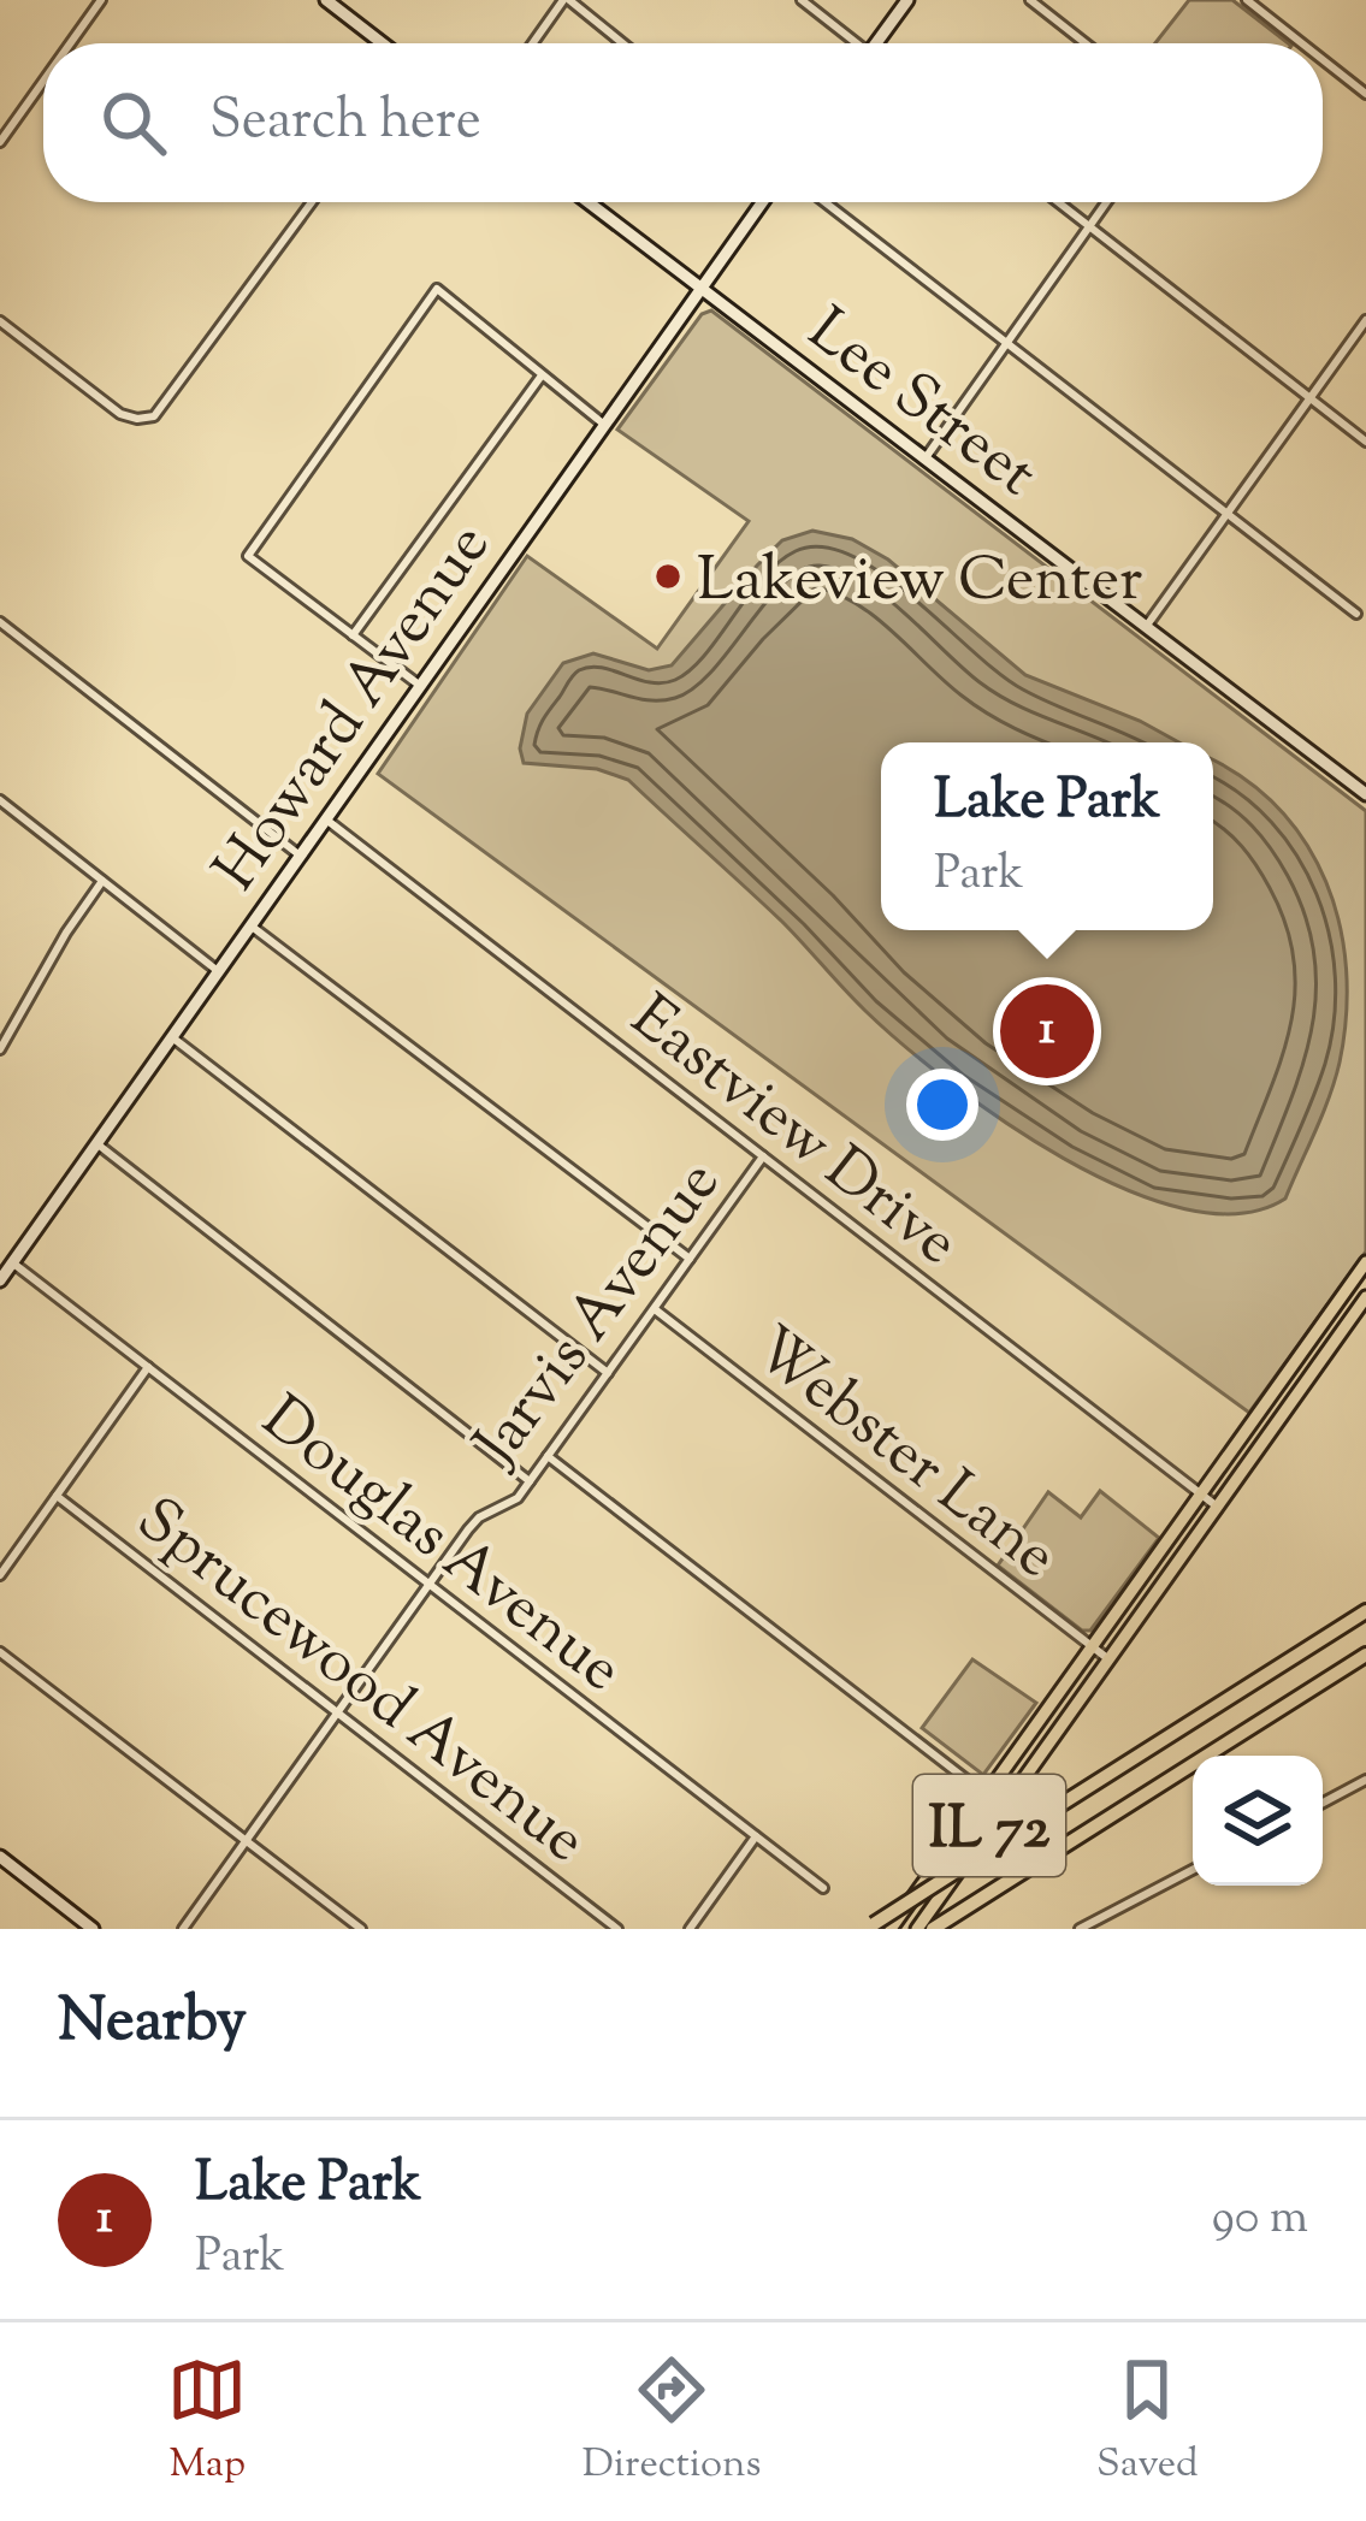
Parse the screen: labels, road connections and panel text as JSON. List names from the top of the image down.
{
  "streets": {
    "main road": ["IL 72"],
    "street": [
      "Lee Street",
      "Howard Avenue",
      "Eastview Drive",
      "Jarvis Avenue",
      "Webster Lane",
      "Douglas Avenue",
      "Sprucewood Avenue"
    ]
  },
  "crossings": [
    ["Lee Street", "Howard Avenue"],
    ["Howard Avenue", "Eastview Drive"],
    ["Howard Avenue", "Douglas Avenue"],
    ["Eastview Drive", "Jarvis Avenue"],
    ["Eastview Drive", "IL 72"],
    ["Jarvis Avenue", "Webster Lane"],
    ["Jarvis Avenue", "Douglas Avenue"],
    ["Jarvis Avenue", "Sprucewood Avenue"],
    ["Webster Lane", "IL 72"]
  ],
  "places": ["Lakeview Center"],
  "page": {
    "search": "Search here",
    "popup": ["Lake Park", "Park"],
    "pins": "1",
    "heading": "Nearby",
    "list": [
      {
        "mark": "1",
        "name": "Lake Park",
        "note": "Park",
        "value": "90 m"
      }
    ],
    "nav": ["Map", "Directions", "Saved"]
  }
}
